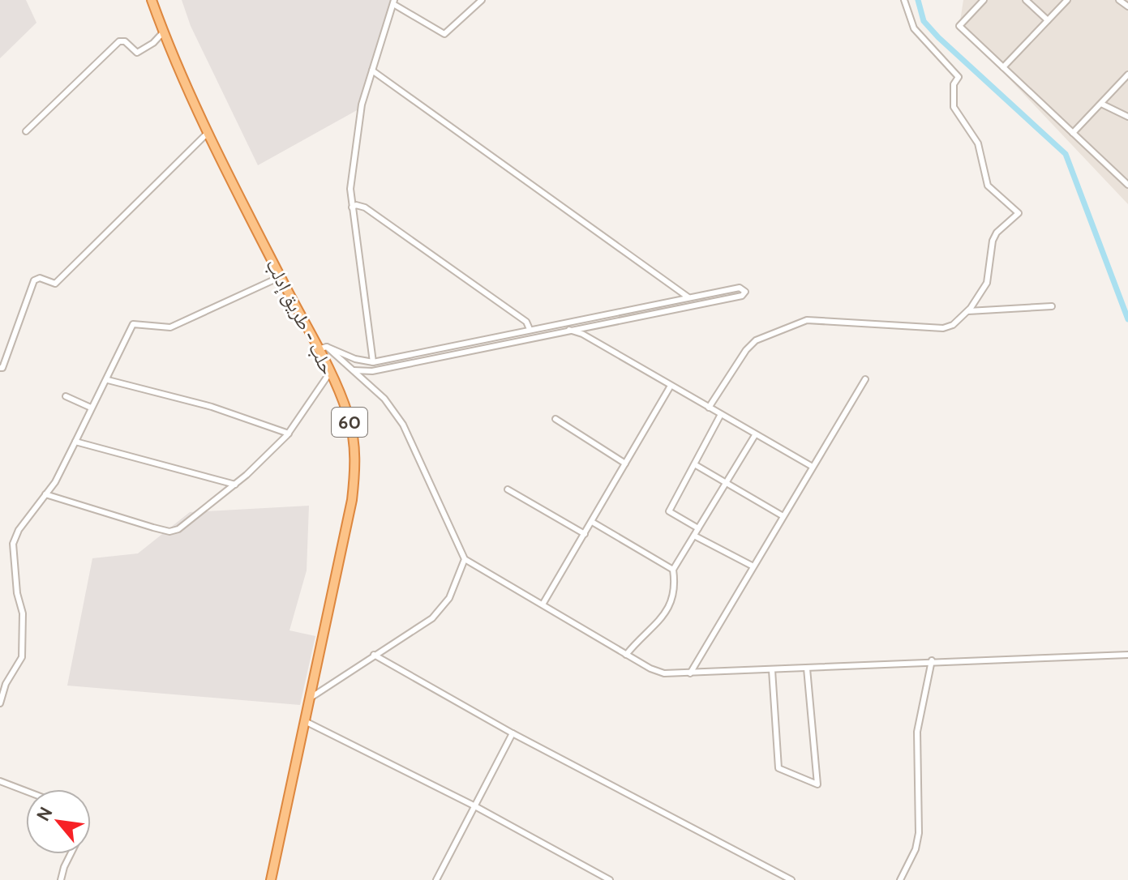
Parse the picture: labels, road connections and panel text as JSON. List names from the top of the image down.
{
  "streets": {
    "highway": ["حلب - طريق إدلب", "60"]
  },
  "north": "top left"
}
